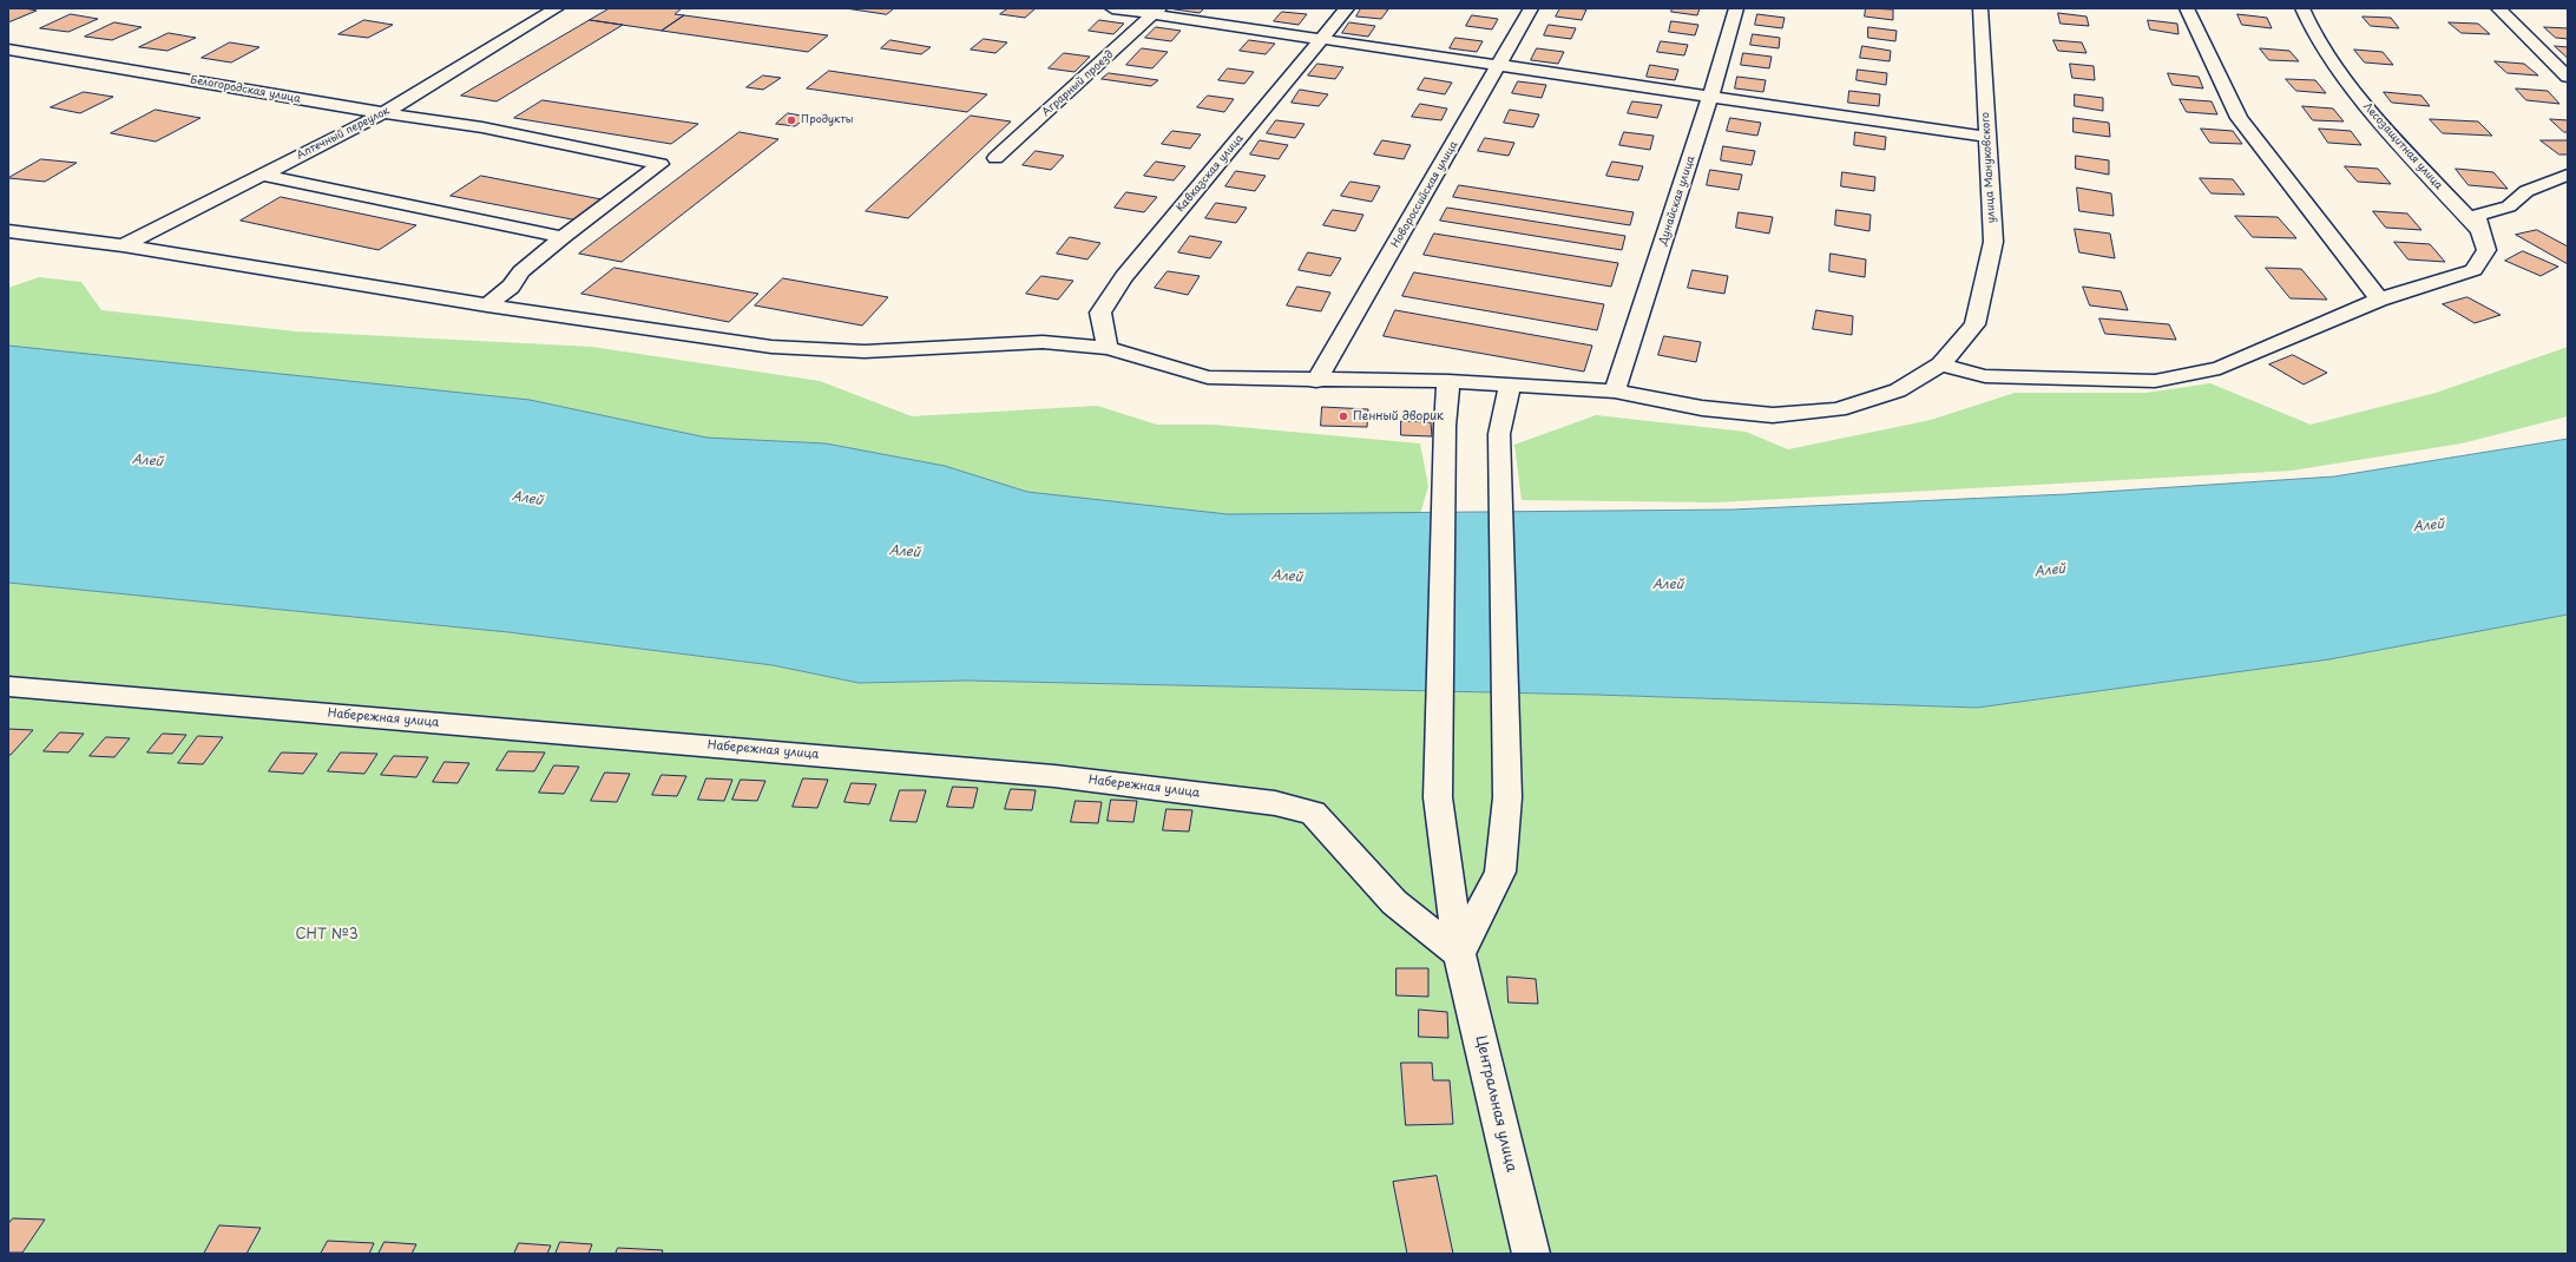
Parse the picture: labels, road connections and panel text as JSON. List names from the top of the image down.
{
  "streets": {
    "street": [
      "Аграрный проезд",
      "Белогородская улица",
      "Аптечный переулок",
      "Лесозащитная улица",
      "улица Мануковского",
      "Кавказская улица",
      "Новороссийская улица",
      "Дунайская улица",
      "Набережная улица",
      "Центральная улица"
    ]
  },
  "crossings": [
    ["Белогородская улица", "Аптечный переулок"],
    ["Набережная улица", "Центральная улица"]
  ],
  "water": ["Алей"],
  "parks": ["СНТ №3"],
  "places": ["Продукты", "Пенный дворик"]
}
